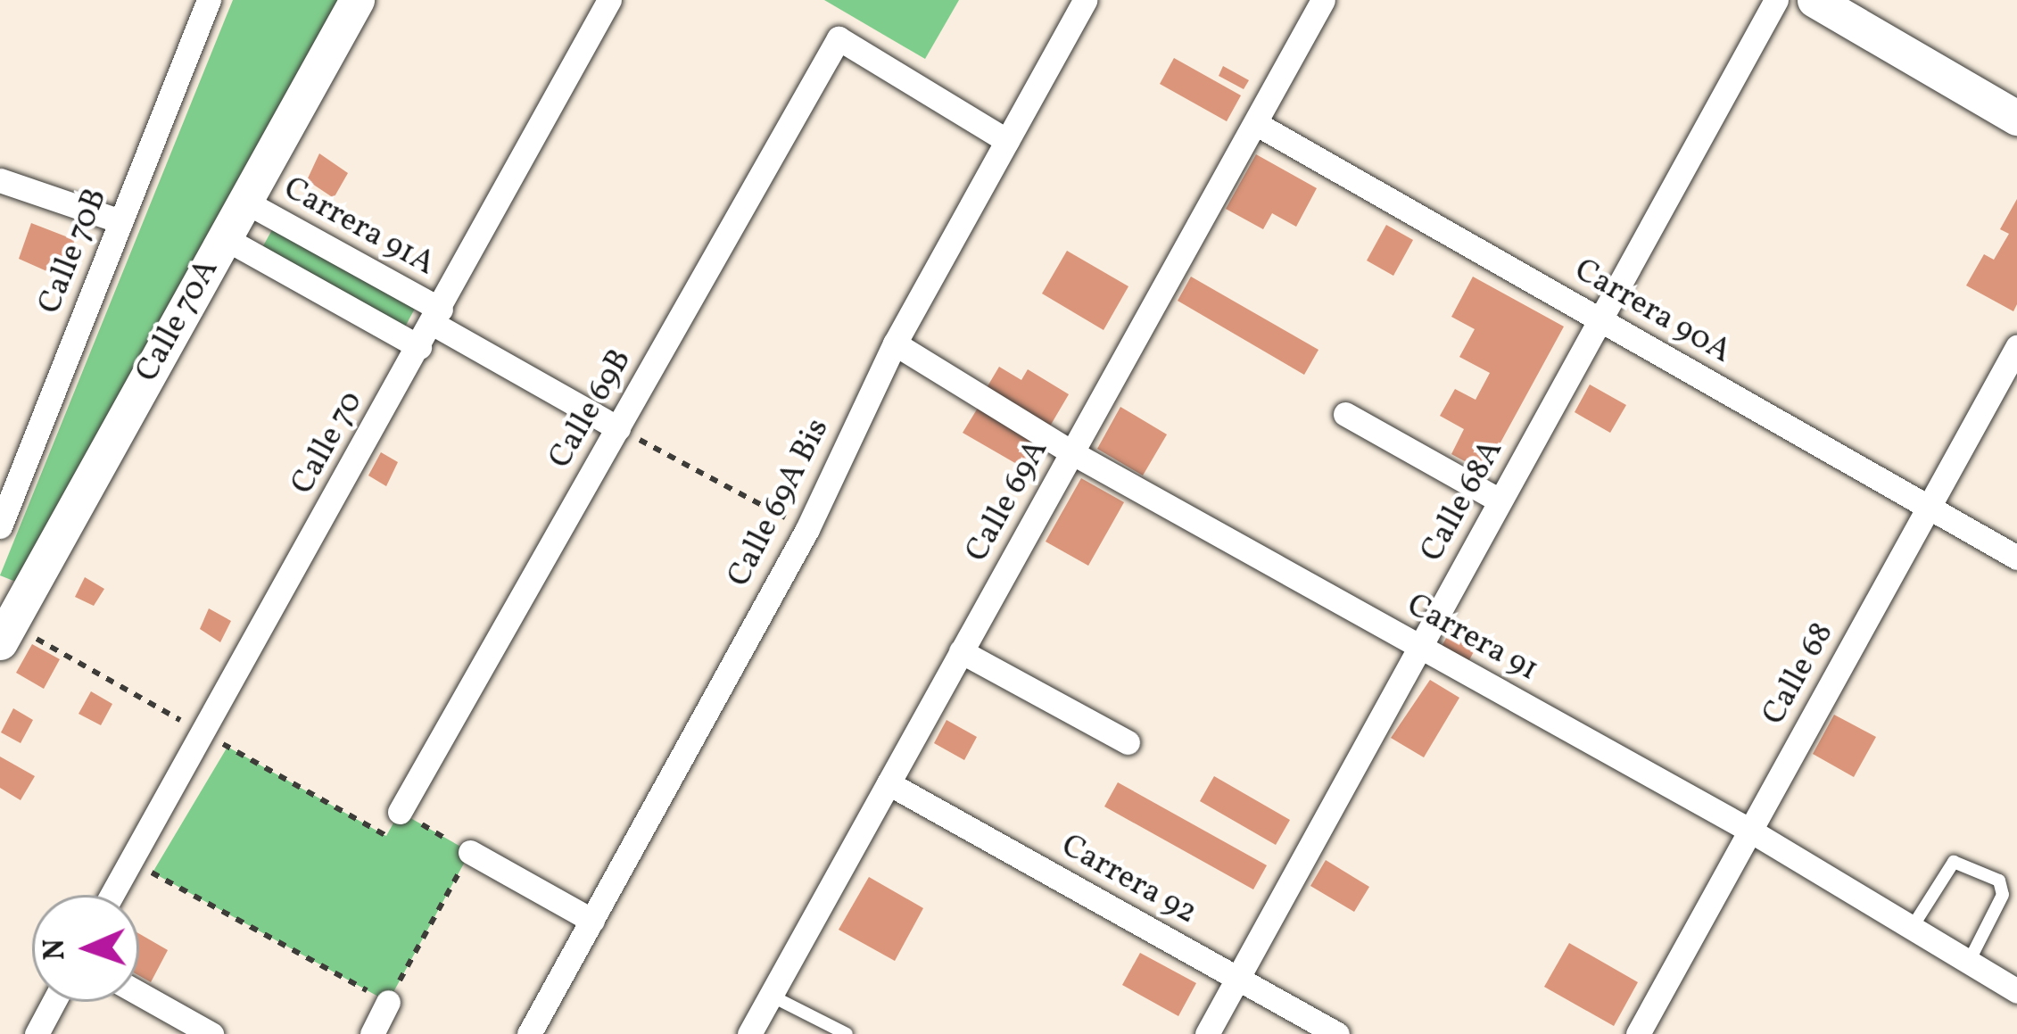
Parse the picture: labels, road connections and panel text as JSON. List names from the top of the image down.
{
  "streets": {
    "street": [
      "Carrera 91A",
      "Calle 70B",
      "Carrera 90A",
      "Calle 70A",
      "Calle 69B",
      "Calle 70",
      "Calle 69A",
      "Calle 68A",
      "Calle 69A Bis",
      "Carrera 91",
      "Calle 68",
      "Carrera 92"
    ]
  },
  "crossings": [
    ["Carrera 91A", "Calle 70A"],
    ["Carrera 91A", "Calle 69B"],
    ["Carrera 91A", "Calle 70"],
    ["Carrera 90A", "Calle 69A"],
    ["Carrera 90A", "Calle 68A"],
    ["Carrera 90A", "Calle 68"],
    ["Calle 69B", "Calle 69A Bis"],
    ["Calle 69A", "Carrera 91"],
    ["Calle 69A", "Carrera 92"],
    ["Calle 68A", "Carrera 91"],
    ["Calle 68A", "Carrera 92"],
    ["Calle 69A Bis", "Carrera 91"],
    ["Carrera 91", "Calle 68"]
  ],
  "north": "left"
}
